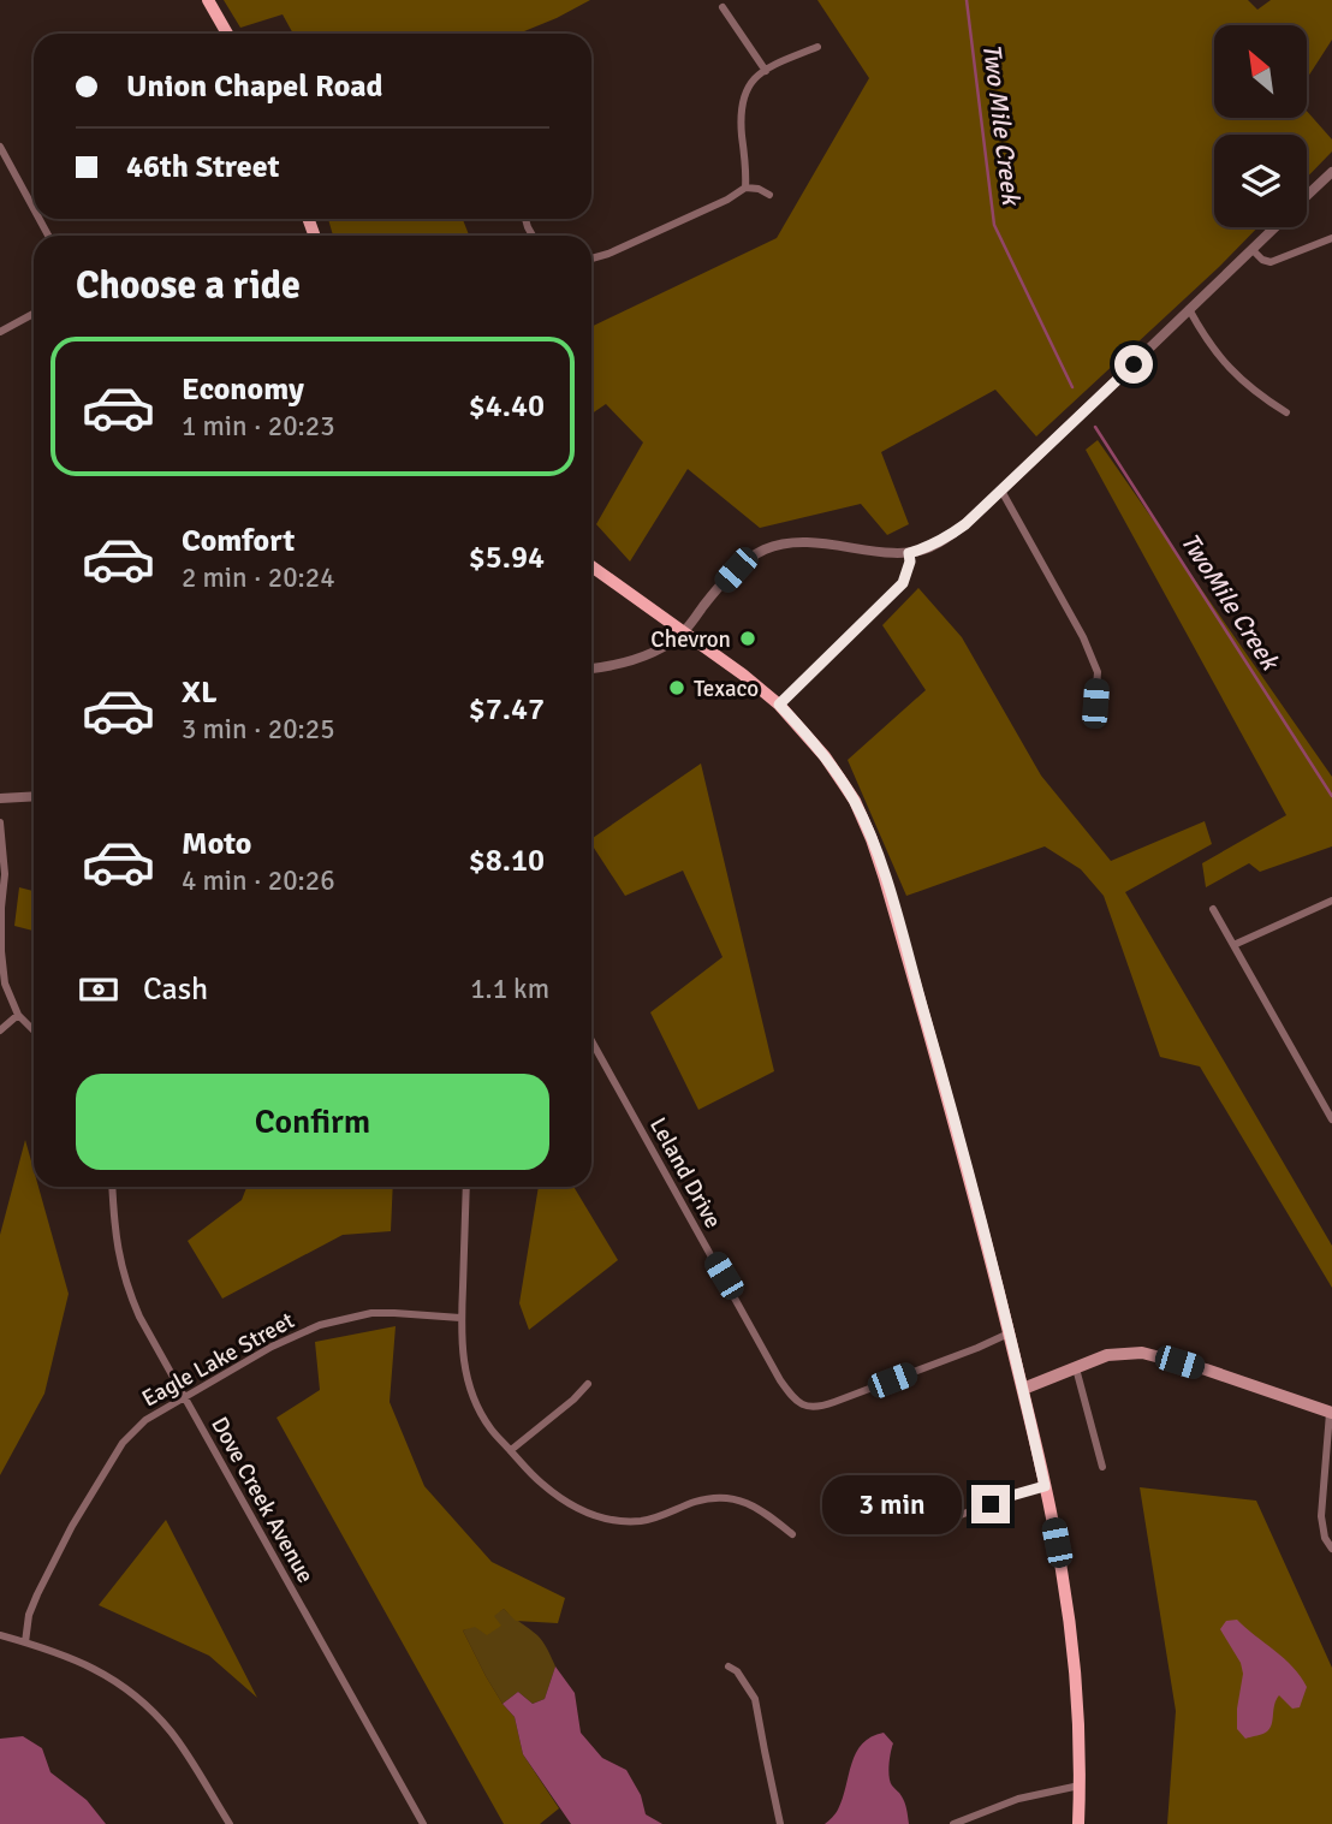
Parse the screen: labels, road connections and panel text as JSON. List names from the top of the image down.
{
  "streets": {
    "street": ["Leland Drive", "Eagle Lake Street", "Dove Creek Avenue"]
  },
  "crossings": [
    ["Eagle Lake Street", "Dove Creek Avenue"]
  ],
  "water": ["Two Mile Creek", "TwoMile Creek"],
  "places": ["Chevron", "Texaco"],
  "north": "top left",
  "page": {
    "banner": ["Union Chapel Road", "46th Street"],
    "heading": "Choose a ride",
    "list": [
      {
        "name": "Economy",
        "note": "1 min · 20:23",
        "value": "$4.40"
      },
      {
        "name": "Comfort",
        "note": "2 min · 20:24",
        "value": "$5.94"
      },
      {
        "name": "XL",
        "note": "3 min · 20:25",
        "value": "$7.47"
      },
      {
        "name": "Moto",
        "note": "4 min · 20:26",
        "value": "$8.10"
      }
    ],
    "pay": ["Cash", "1.1 km"],
    "buttons": "Confirm",
    "bubble": "3 min"
  }
}
